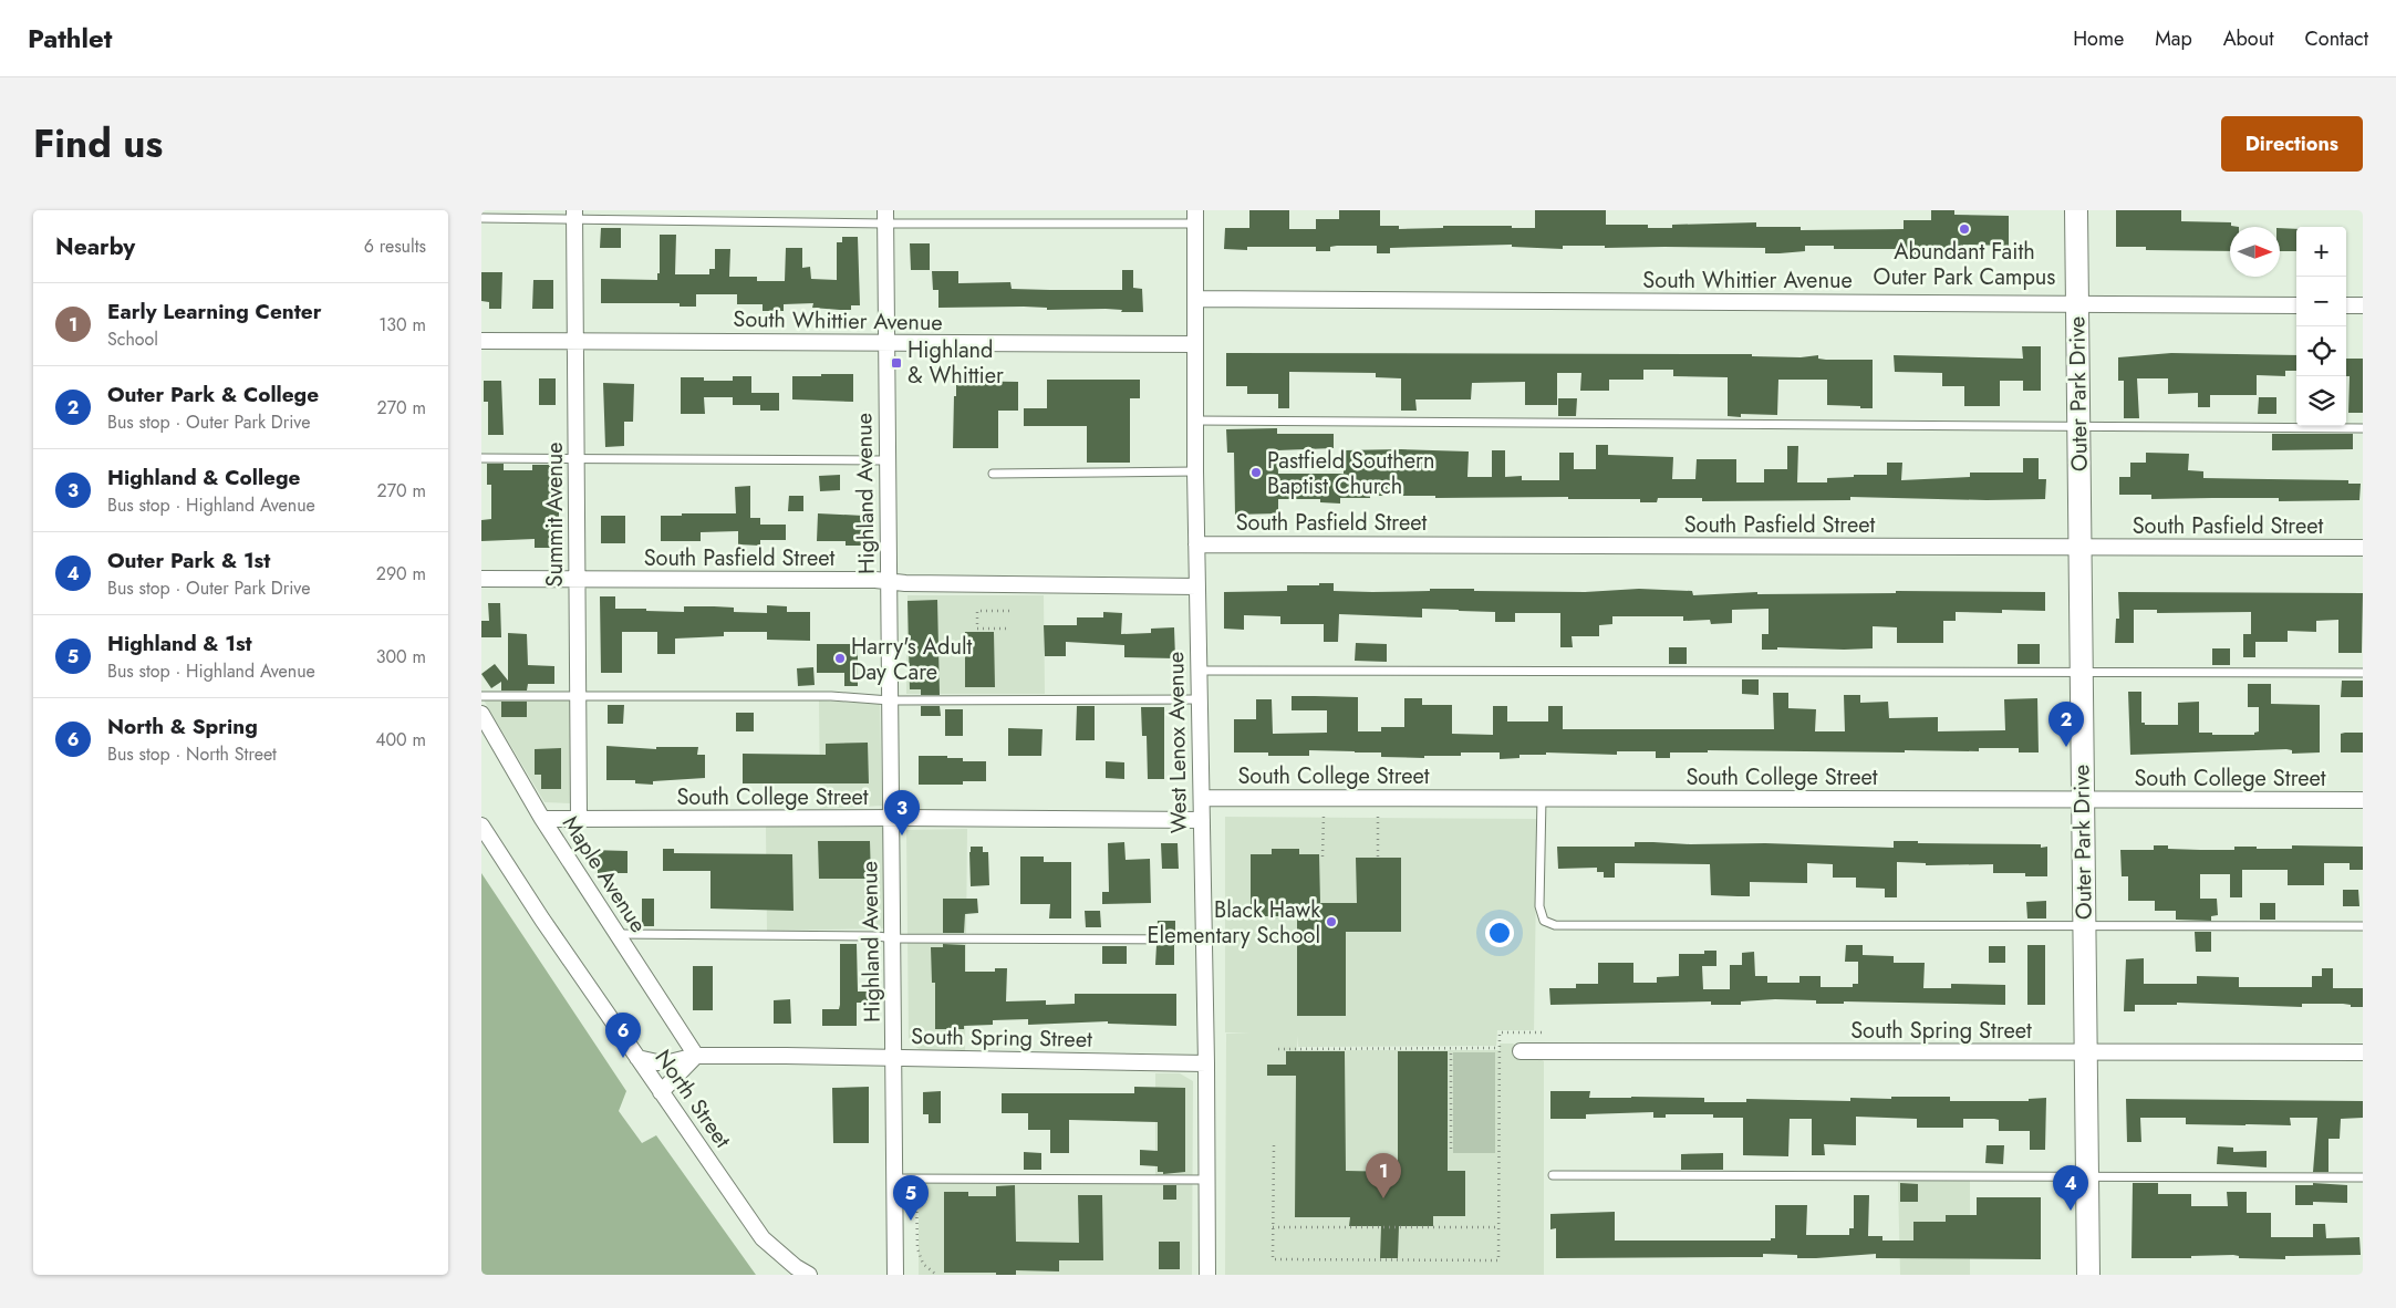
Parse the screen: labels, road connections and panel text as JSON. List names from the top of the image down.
{
  "streets": {
    "street": [
      "South Whittier Avenue",
      "Outer Park Drive",
      "Highland Avenue",
      "Summit Avenue",
      "South Pasfield Street",
      "West Lenox Avenue",
      "South College Street",
      "Maple Avenue",
      "South Spring Street",
      "North Street"
    ]
  },
  "crossings": [
    ["South Whittier Avenue", "Outer Park Drive"],
    ["South Whittier Avenue", "Highland Avenue"],
    ["South Whittier Avenue", "Summit Avenue"],
    ["South Whittier Avenue", "West Lenox Avenue"],
    ["Outer Park Drive", "South Pasfield Street"],
    ["Outer Park Drive", "South College Street"],
    ["Outer Park Drive", "South Spring Street"],
    ["Highland Avenue", "South Pasfield Street"],
    ["Highland Avenue", "South College Street"],
    ["Highland Avenue", "South Spring Street"],
    ["Summit Avenue", "South Pasfield Street"],
    ["Summit Avenue", "South College Street"],
    ["South Pasfield Street", "West Lenox Avenue"],
    ["West Lenox Avenue", "South College Street"],
    ["West Lenox Avenue", "South Spring Street"],
    ["South College Street", "Maple Avenue"],
    ["Maple Avenue", "South Spring Street"],
    ["South Spring Street", "North Street"]
  ],
  "places": {
    "other": [
      "Abundant Faith Outer Park Campus",
      "Pastfield Southern Baptist Church",
      "Harry's Adult Day Care",
      "Black Hawk Elementary School"
    ],
    "transit": ["Highland & Whittier"]
  },
  "north": "right",
  "page": {
    "header": "Pathlet",
    "nav": [
      "Home",
      "Map",
      "About",
      "Contact"
    ],
    "title": "Find us",
    "buttons": "Directions",
    "heading": ["Nearby", "6 results"],
    "map_buttons": ["+", "−"],
    "list": [
      {
        "mark": "1",
        "name": "Early Learning Center",
        "note": "School",
        "value": "130 m"
      },
      {
        "mark": "2",
        "name": "Outer Park & College",
        "note": "Bus stop · Outer Park Drive",
        "value": "270 m"
      },
      {
        "mark": "3",
        "name": "Highland & College",
        "note": "Bus stop · Highland Avenue",
        "value": "270 m"
      },
      {
        "mark": "4",
        "name": "Outer Park & 1st",
        "note": "Bus stop · Outer Park Drive",
        "value": "290 m"
      },
      {
        "mark": "5",
        "name": "Highland & 1st",
        "note": "Bus stop · Highland Avenue",
        "value": "300 m"
      },
      {
        "mark": "6",
        "name": "North & Spring",
        "note": "Bus stop · North Street",
        "value": "400 m"
      }
    ],
    "pins": [
      "2",
      "3",
      "6",
      "1",
      "4",
      "5"
    ]
  }
}
